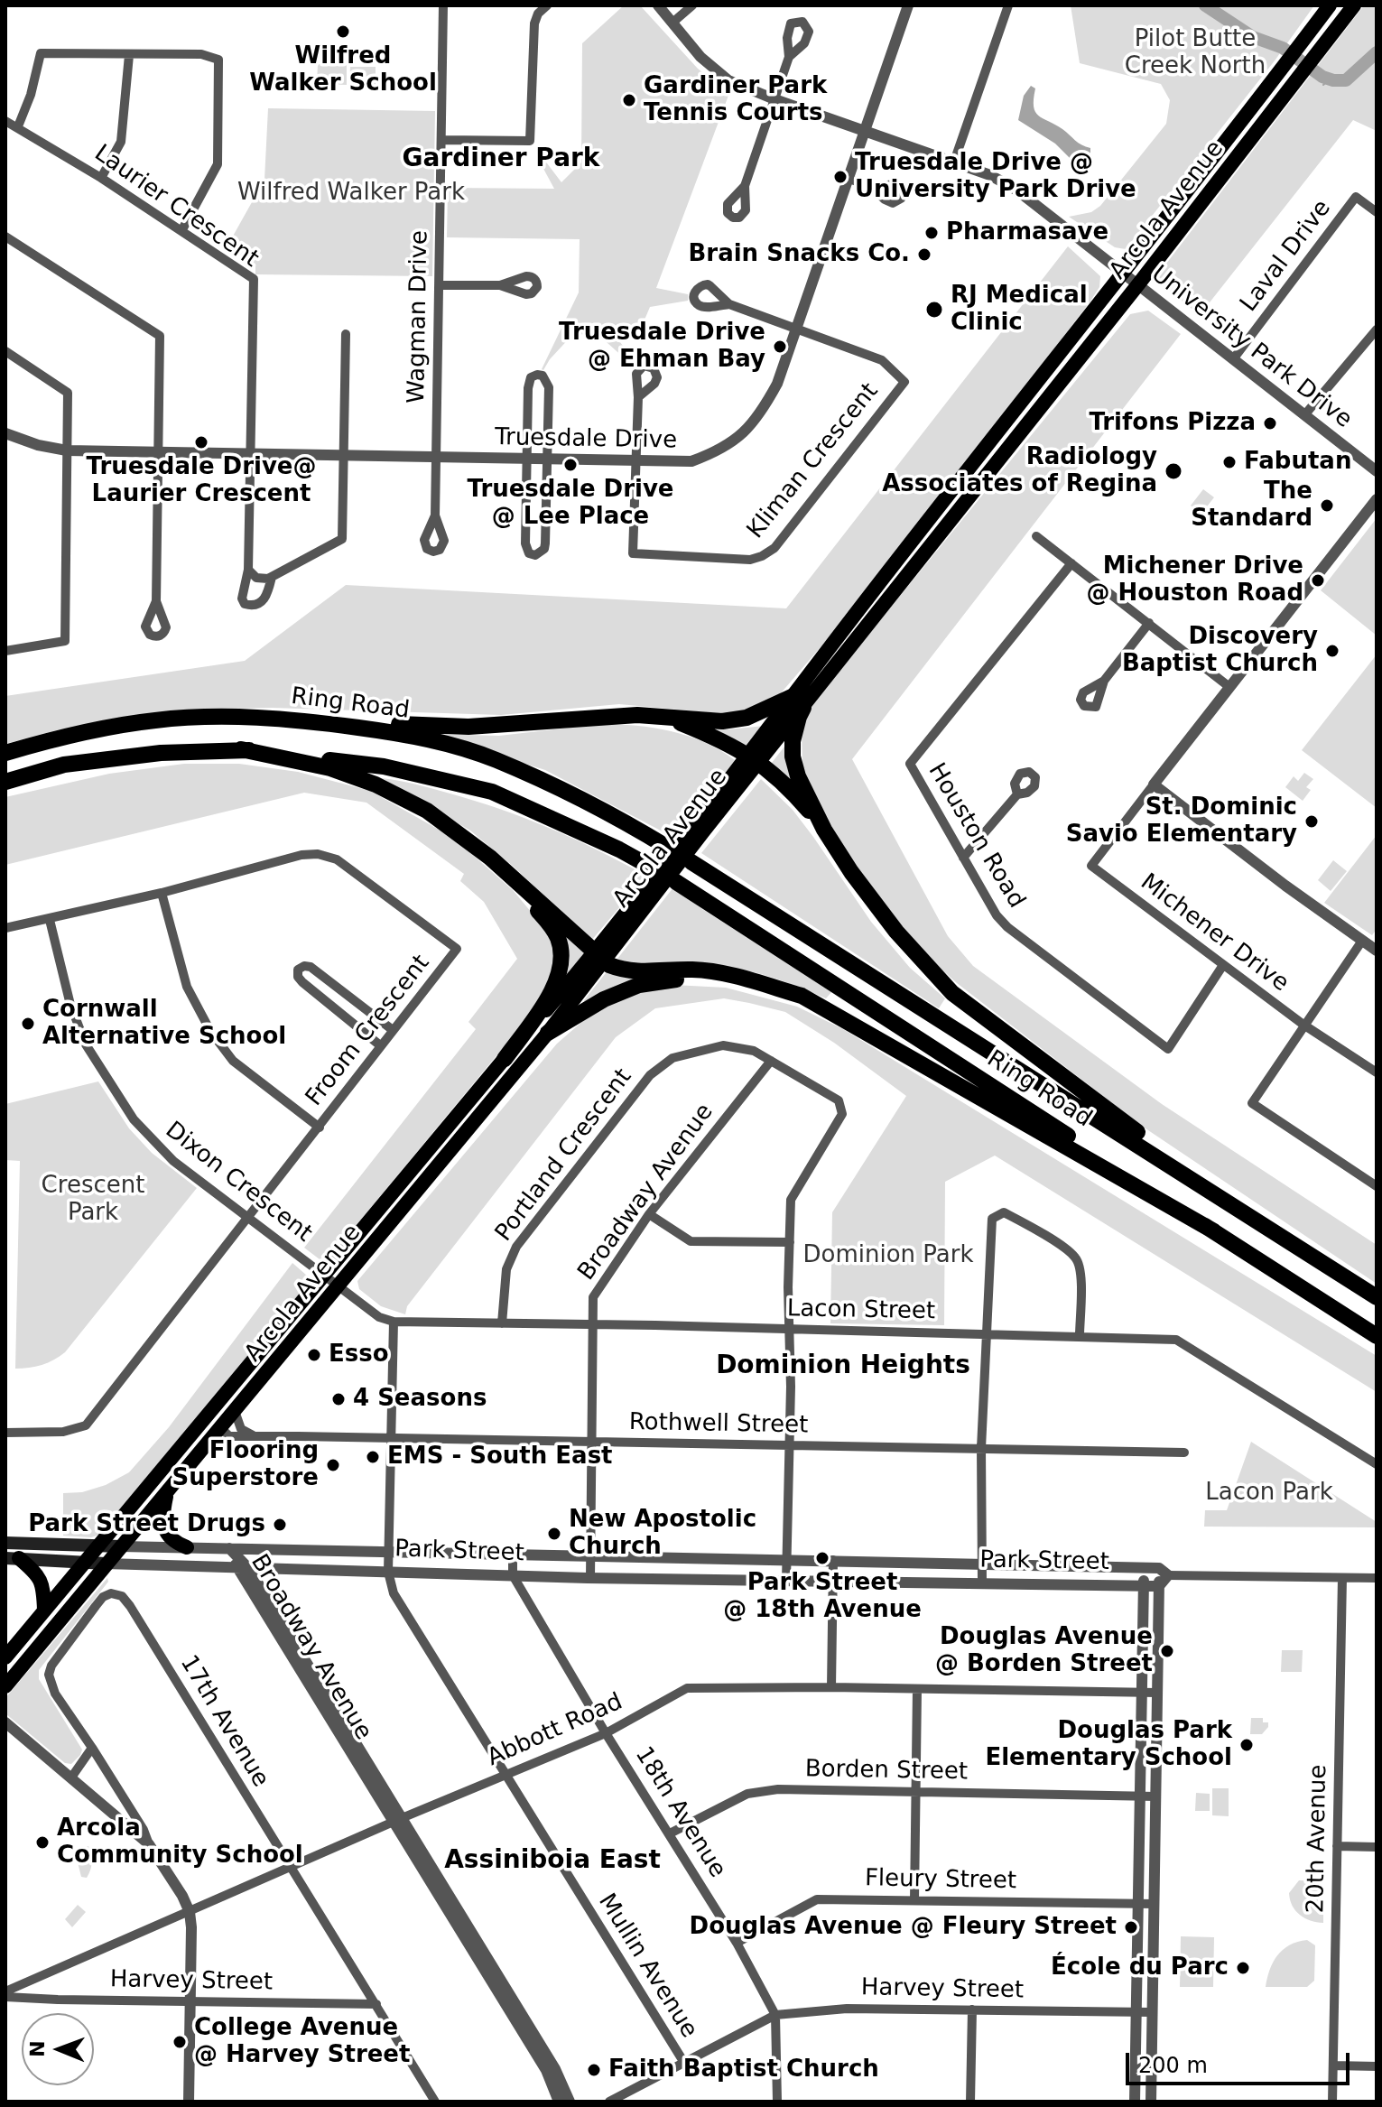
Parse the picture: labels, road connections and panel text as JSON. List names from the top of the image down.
{
  "streets": {
    "highway": ["Ring Road"],
    "main road": ["Arcola Avenue", "Park Street"],
    "street": [
      "Laurier Crescent",
      "Laval Drive",
      "Wagman Drive",
      "University Park Drive",
      "Truesdale Drive",
      "Kliman Crescent",
      "Houston Road",
      "Michener Drive",
      "Froom Crescent",
      "Portland Crescent",
      "Dixon Crescent",
      "Broadway Avenue",
      "Lacon Street",
      "Rothwell Street",
      "17th Avenue",
      "Abbott Road",
      "Borden Street",
      "18th Avenue",
      "20th Avenue",
      "Fleury Street",
      "Mullin Avenue",
      "Harvey Street"
    ]
  },
  "crossings": [
    ["Laurier Crescent", "Truesdale Drive"],
    ["Arcola Avenue", "University Park Drive"],
    ["Arcola Avenue", "Dixon Crescent"],
    ["Arcola Avenue", "Lacon Street"],
    ["Arcola Avenue", "Rothwell Street"],
    ["Arcola Avenue", "Park Street"],
    ["Laval Drive", "University Park Drive"],
    ["Wagman Drive", "Truesdale Drive"],
    ["University Park Drive", "Truesdale Drive"],
    ["Truesdale Drive", "Kliman Crescent"],
    ["Houston Road", "Michener Drive"],
    ["Froom Crescent", "Dixon Crescent"],
    ["Portland Crescent", "Broadway Avenue"],
    ["Portland Crescent", "Lacon Street"],
    ["Dixon Crescent", "Lacon Street"],
    ["Broadway Avenue", "Lacon Street"],
    ["Broadway Avenue", "Rothwell Street"],
    ["Broadway Avenue", "Park Street"],
    ["Broadway Avenue", "Abbott Road"],
    ["Park Street", "18th Avenue"],
    ["Park Street", "20th Avenue"],
    ["Park Street", "Mullin Avenue"],
    ["17th Avenue", "Abbott Road"],
    ["17th Avenue", "Harvey Street"],
    ["Abbott Road", "18th Avenue"],
    ["Abbott Road", "Mullin Avenue"],
    ["Borden Street", "18th Avenue"],
    ["18th Avenue", "Fleury Street"],
    ["18th Avenue", "Harvey Street"]
  ],
  "districts": ["Gardiner Park", "Dominion Heights", "Assiniboia East"],
  "parks": [
    "Pilot Butte Creek North",
    "Wilfred Walker Park",
    "Crescent Park",
    "Dominion Park",
    "Lacon Park"
  ],
  "places": [
    "Wilfred Walker School",
    "Gardiner Park Tennis Courts",
    "Truesdale Drive @ University Park Drive",
    "Pharmasave",
    "Brain Snacks Co.",
    "RJ Medical Clinic",
    "Truesdale Drive @ Ehman Bay",
    "Trifons Pizza",
    "Truesdale Drive@ Laurier Crescent",
    "Fabutan",
    "Truesdale Drive @ Lee Place",
    "Radiology Associates of Regina",
    "The Standard",
    "Michener Drive @ Houston Road",
    "Discovery Baptist Church",
    "St. Dominic Savio Elementary",
    "Cornwall Alternative School",
    "Esso",
    "4 Seasons",
    "EMS - South East",
    "Flooring Superstore",
    "Park Street Drugs",
    "New Apostolic Church",
    "Park Street @ 18th Avenue",
    "Douglas Avenue @ Borden Street",
    "Douglas Park Elementary School",
    "Arcola Community School",
    "Douglas Avenue @ Fleury Street",
    "École du Parc",
    "College Avenue @ Harvey Street",
    "Faith Baptist Church"
  ],
  "scale_bar": "200 m",
  "north": "left"
}
